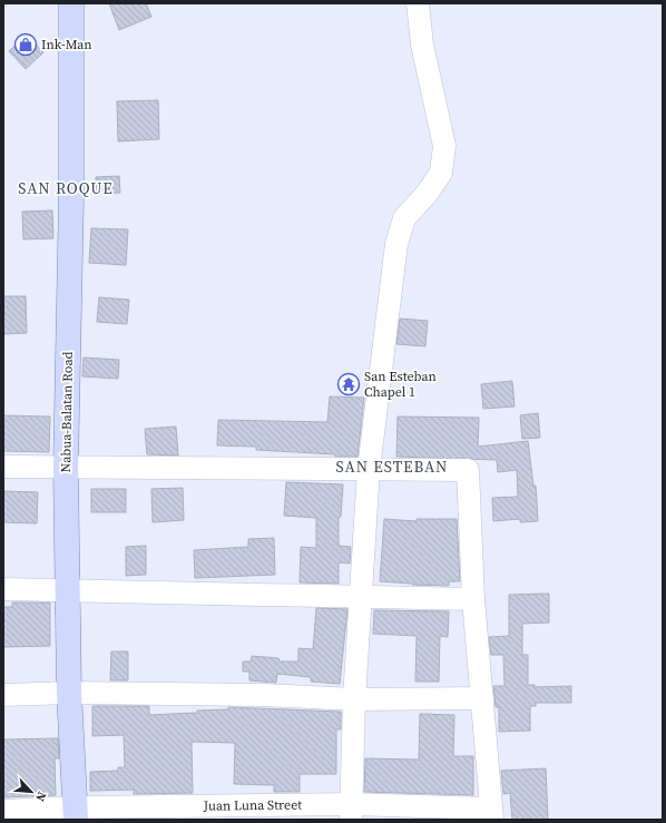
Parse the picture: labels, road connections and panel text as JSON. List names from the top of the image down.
{
  "streets": {
    "main road": ["Nabua-Balatan Road"],
    "street": ["Juan Luna Street"]
  },
  "crossings": [
    ["Nabua-Balatan Road", "Juan Luna Street"]
  ],
  "districts": ["SAN ROQUE", "SAN ESTEBAN"],
  "places": {
    "shop": ["Ink-Man"],
    "temple": ["San Esteban Chapel 1"]
  },
  "north": "bottom right"
}
